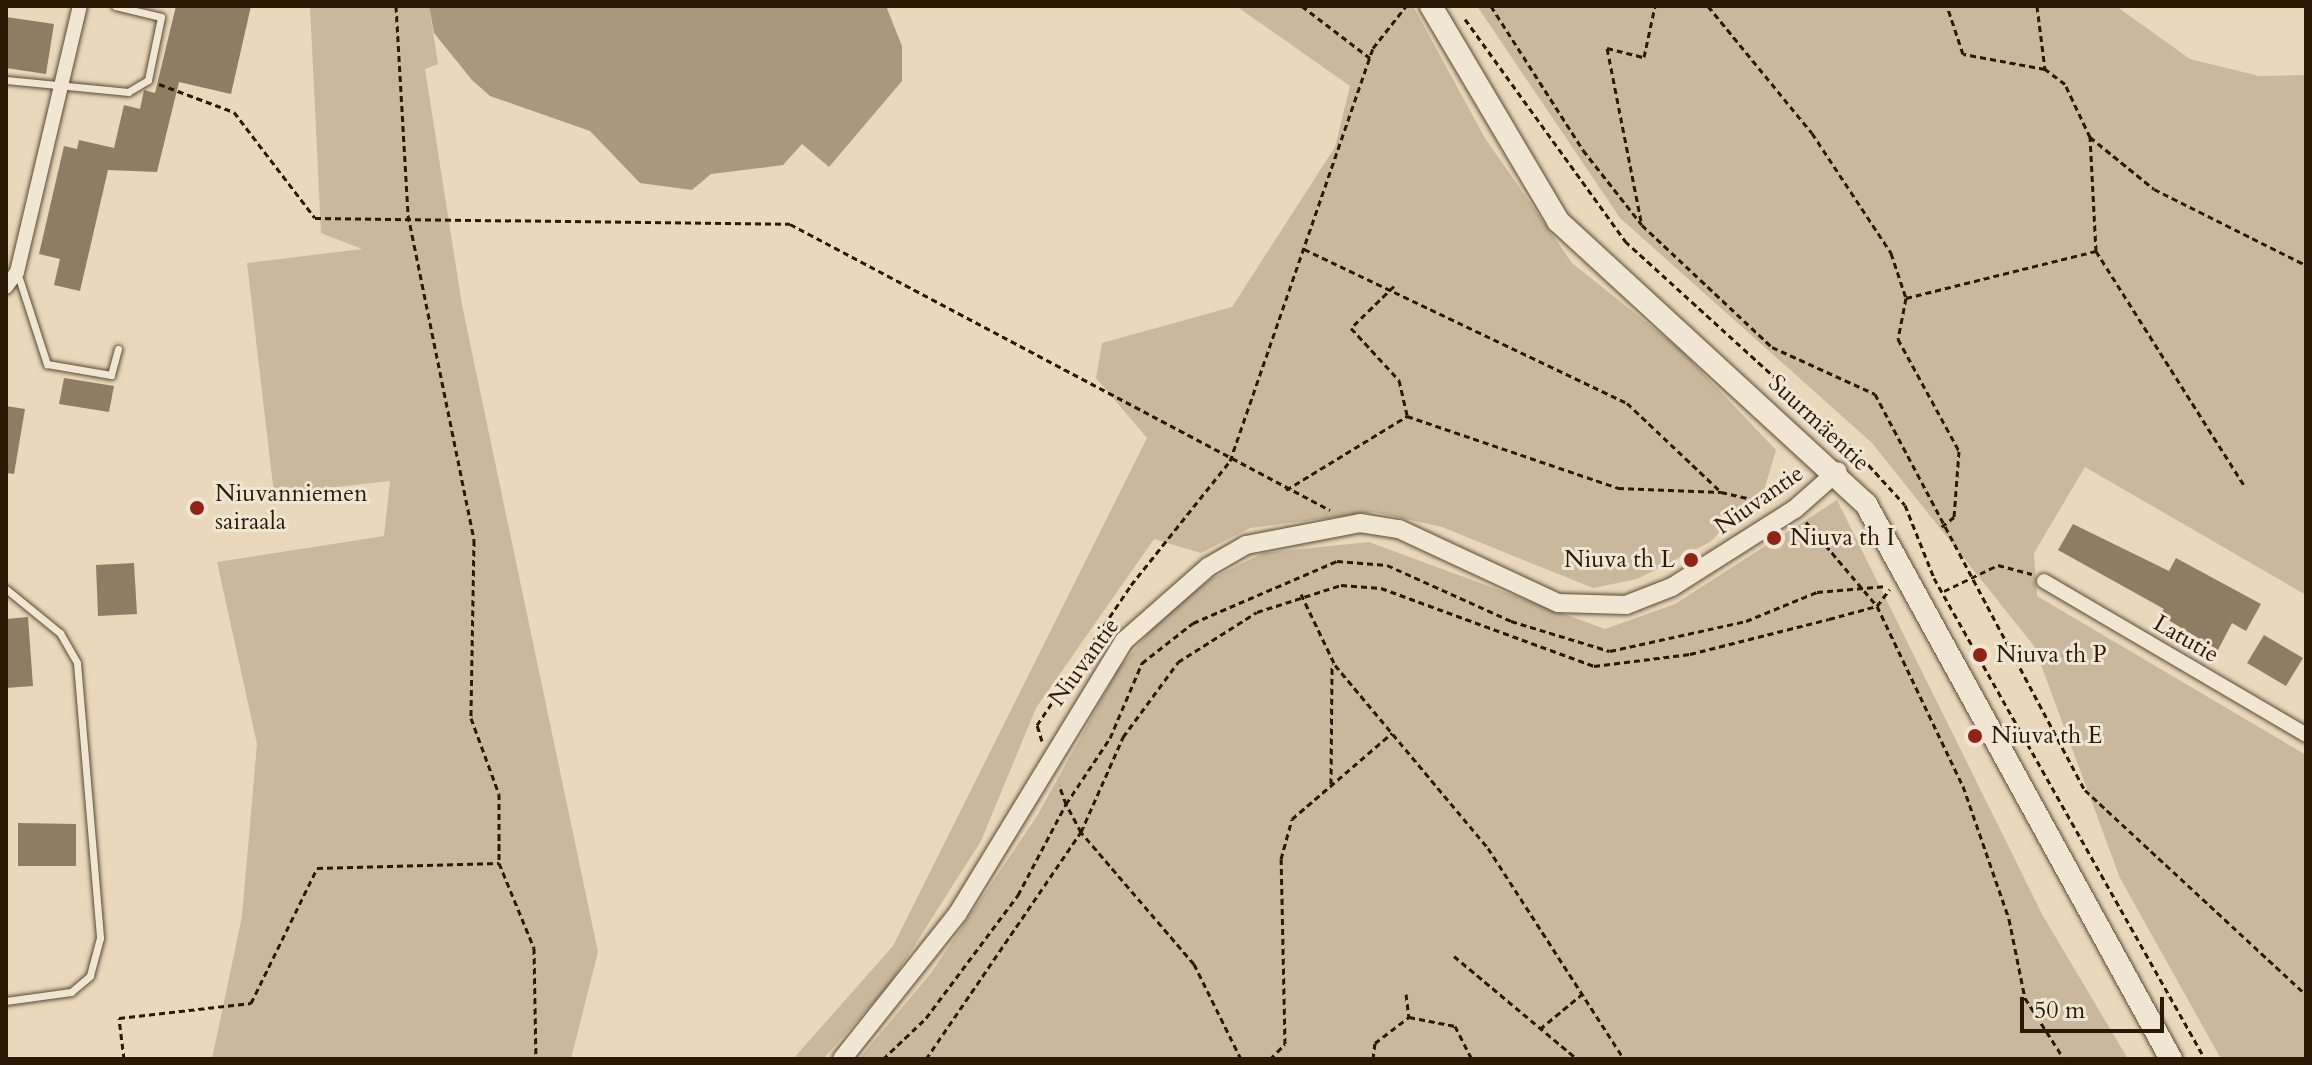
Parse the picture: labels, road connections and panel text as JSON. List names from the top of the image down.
{
  "streets": {
    "main road": ["Suurmäentie"],
    "street": ["Niuvantie", "Latutie"]
  },
  "crossings": [
    ["Suurmäentie", "Niuvantie"]
  ],
  "places": [
    "Niuvanniemen sairaala",
    "Niuva th I",
    "Niuva th L",
    "Niuva th P",
    "Niuva th E"
  ],
  "scale_bar": "50 m"
}
